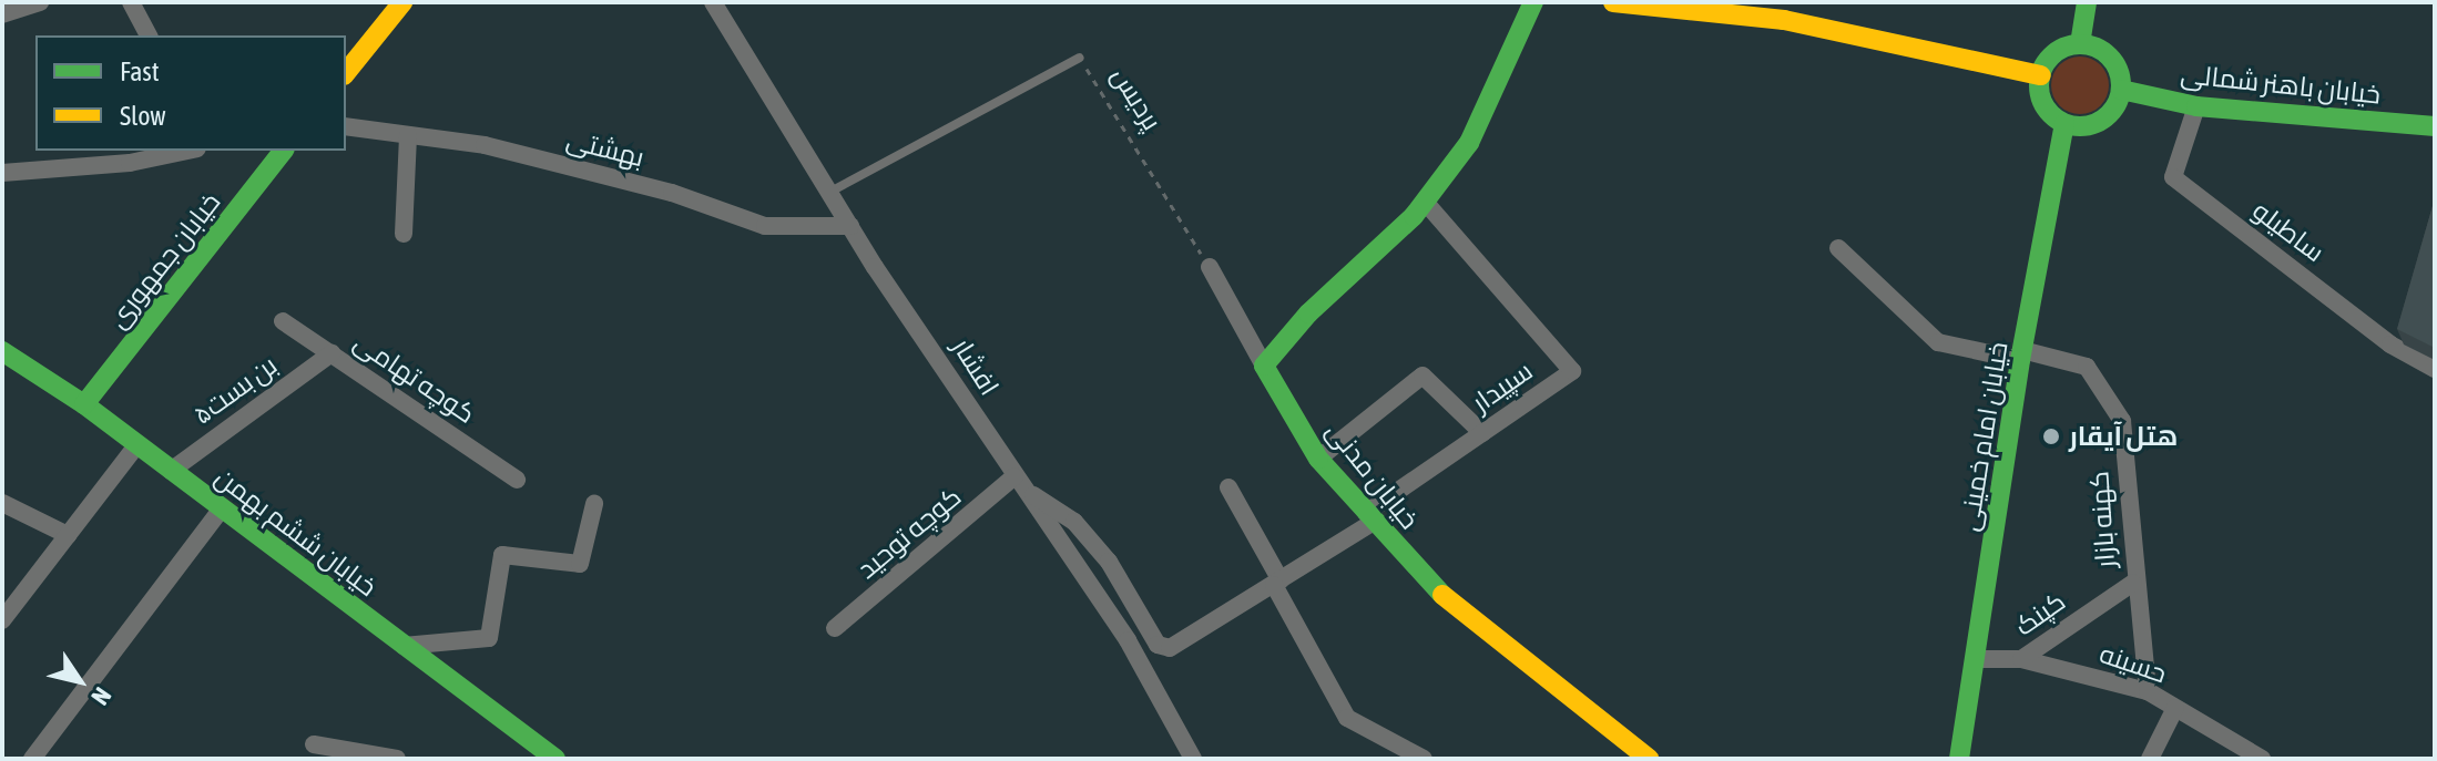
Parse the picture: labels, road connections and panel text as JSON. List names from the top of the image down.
{
  "streets": {
    "street": [
      "خیابان باهنر شمالی",
      "بهشتی",
      "ساطیلو",
      "خیابان جمهوری",
      "افشار",
      "کوچه تهامی",
      "سپیدار",
      "بن بست۵",
      "خیابان امام خمینی",
      "خیابان مدنی",
      "کهنه بازار",
      "خیابان ششم بهمن",
      "کوچه توحید",
      "کپنک",
      "حسینه"
    ],
    "lane": ["پردیس"]
  },
  "crossings": [
    ["خیابان باهنر شمالی", "ساطیلو"],
    ["خیابان باهنر شمالی", "خیابان امام خمینی"],
    ["پردیس", "افشار"],
    ["بهشتی", "افشار"],
    ["خیابان جمهوری", "خیابان ششم بهمن"],
    ["افشار", "سپیدار"],
    ["افشار", "کوچه توحید"],
    ["کوچه تهامی", "بن بست۵"],
    ["سپیدار", "خیابان مدنی"],
    ["سپیدار", "کوچه توحید"],
    ["بن بست۵", "خیابان ششم بهمن"],
    ["خیابان امام خمینی", "کهنه بازار"],
    ["خیابان امام خمینی", "حسینه"],
    ["کهنه بازار", "کپنک"],
    ["کهنه بازار", "حسینه"],
    ["کپنک", "حسینه"]
  ],
  "places": ["هتل آیقار"],
  "legend": ["Fast", "Slow"],
  "north": "bottom right"
}
